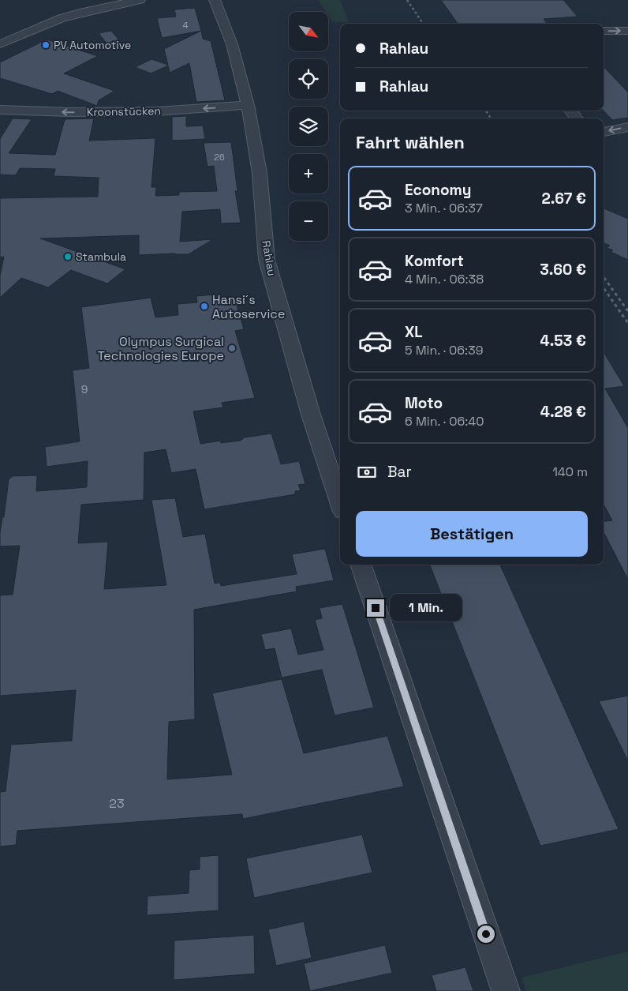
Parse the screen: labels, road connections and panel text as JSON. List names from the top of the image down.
{
  "streets": {
    "street": ["Kroonstücken", "Rahlau"]
  },
  "crossings": [
    ["Kroonstücken", "Rahlau"]
  ],
  "places": [
    "PV Automotive",
    "Stambula",
    "Hansi´s Autoservice",
    "Olympus Surgical Technologies Europe"
  ],
  "house_numbers": [
    "4",
    "26",
    "9",
    "23"
  ],
  "north": "bottom right",
  "page": {
    "map_buttons": ["+", "−"],
    "banner": ["Rahlau", "Rahlau"],
    "heading": "Fahrt wählen",
    "list": [
      {
        "name": "Economy",
        "note": "3 Min. · 06:37",
        "value": "2.67 €"
      },
      {
        "name": "Komfort",
        "note": "4 Min. · 06:38",
        "value": "3.60 €"
      },
      {
        "name": "XL",
        "note": "5 Min. · 06:39",
        "value": "4.53 €"
      },
      {
        "name": "Moto",
        "note": "6 Min. · 06:40",
        "value": "4.28 €"
      }
    ],
    "pay": ["Bar", "140 m"],
    "buttons": "Bestätigen",
    "bubble": "1 Min."
  }
}
